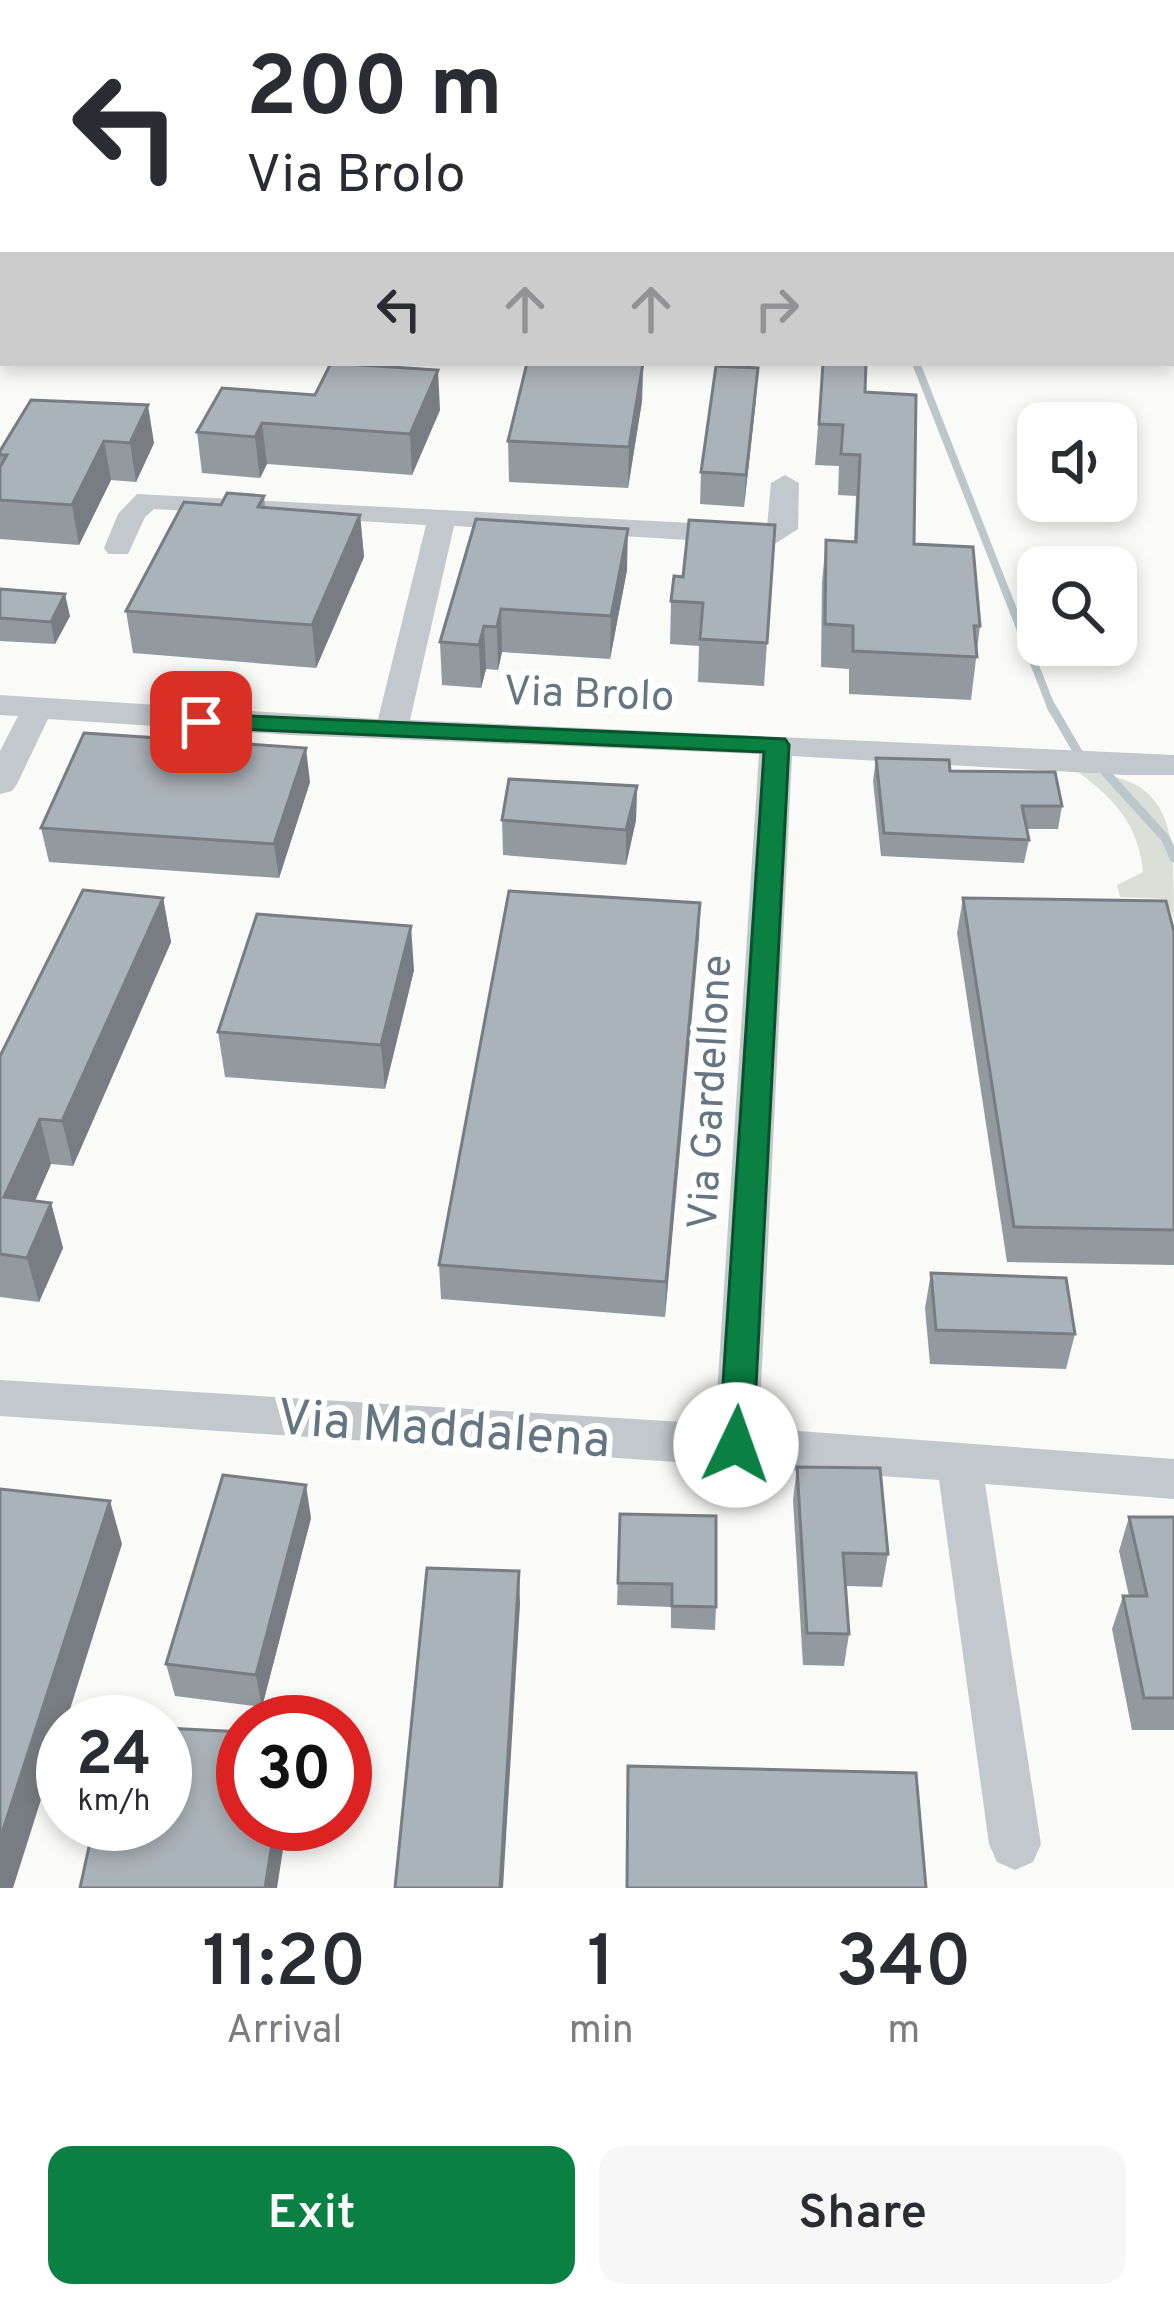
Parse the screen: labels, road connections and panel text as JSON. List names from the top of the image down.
{
  "streets": {
    "street": ["Via Brolo", "Via Gardellone", "Via Maddalena"]
  },
  "crossings": [
    ["Via Brolo", "Via Gardellone"],
    ["Via Gardellone", "Via Maddalena"]
  ],
  "page": {
    "turn": ["200 m", "Via Brolo"],
    "speed": "24 km/h",
    "limit": "30",
    "eta": [
      "11:20",
      "Arrival",
      "1",
      "min",
      "340",
      "m"
    ],
    "buttons": ["Exit", "Share"]
  }
}
